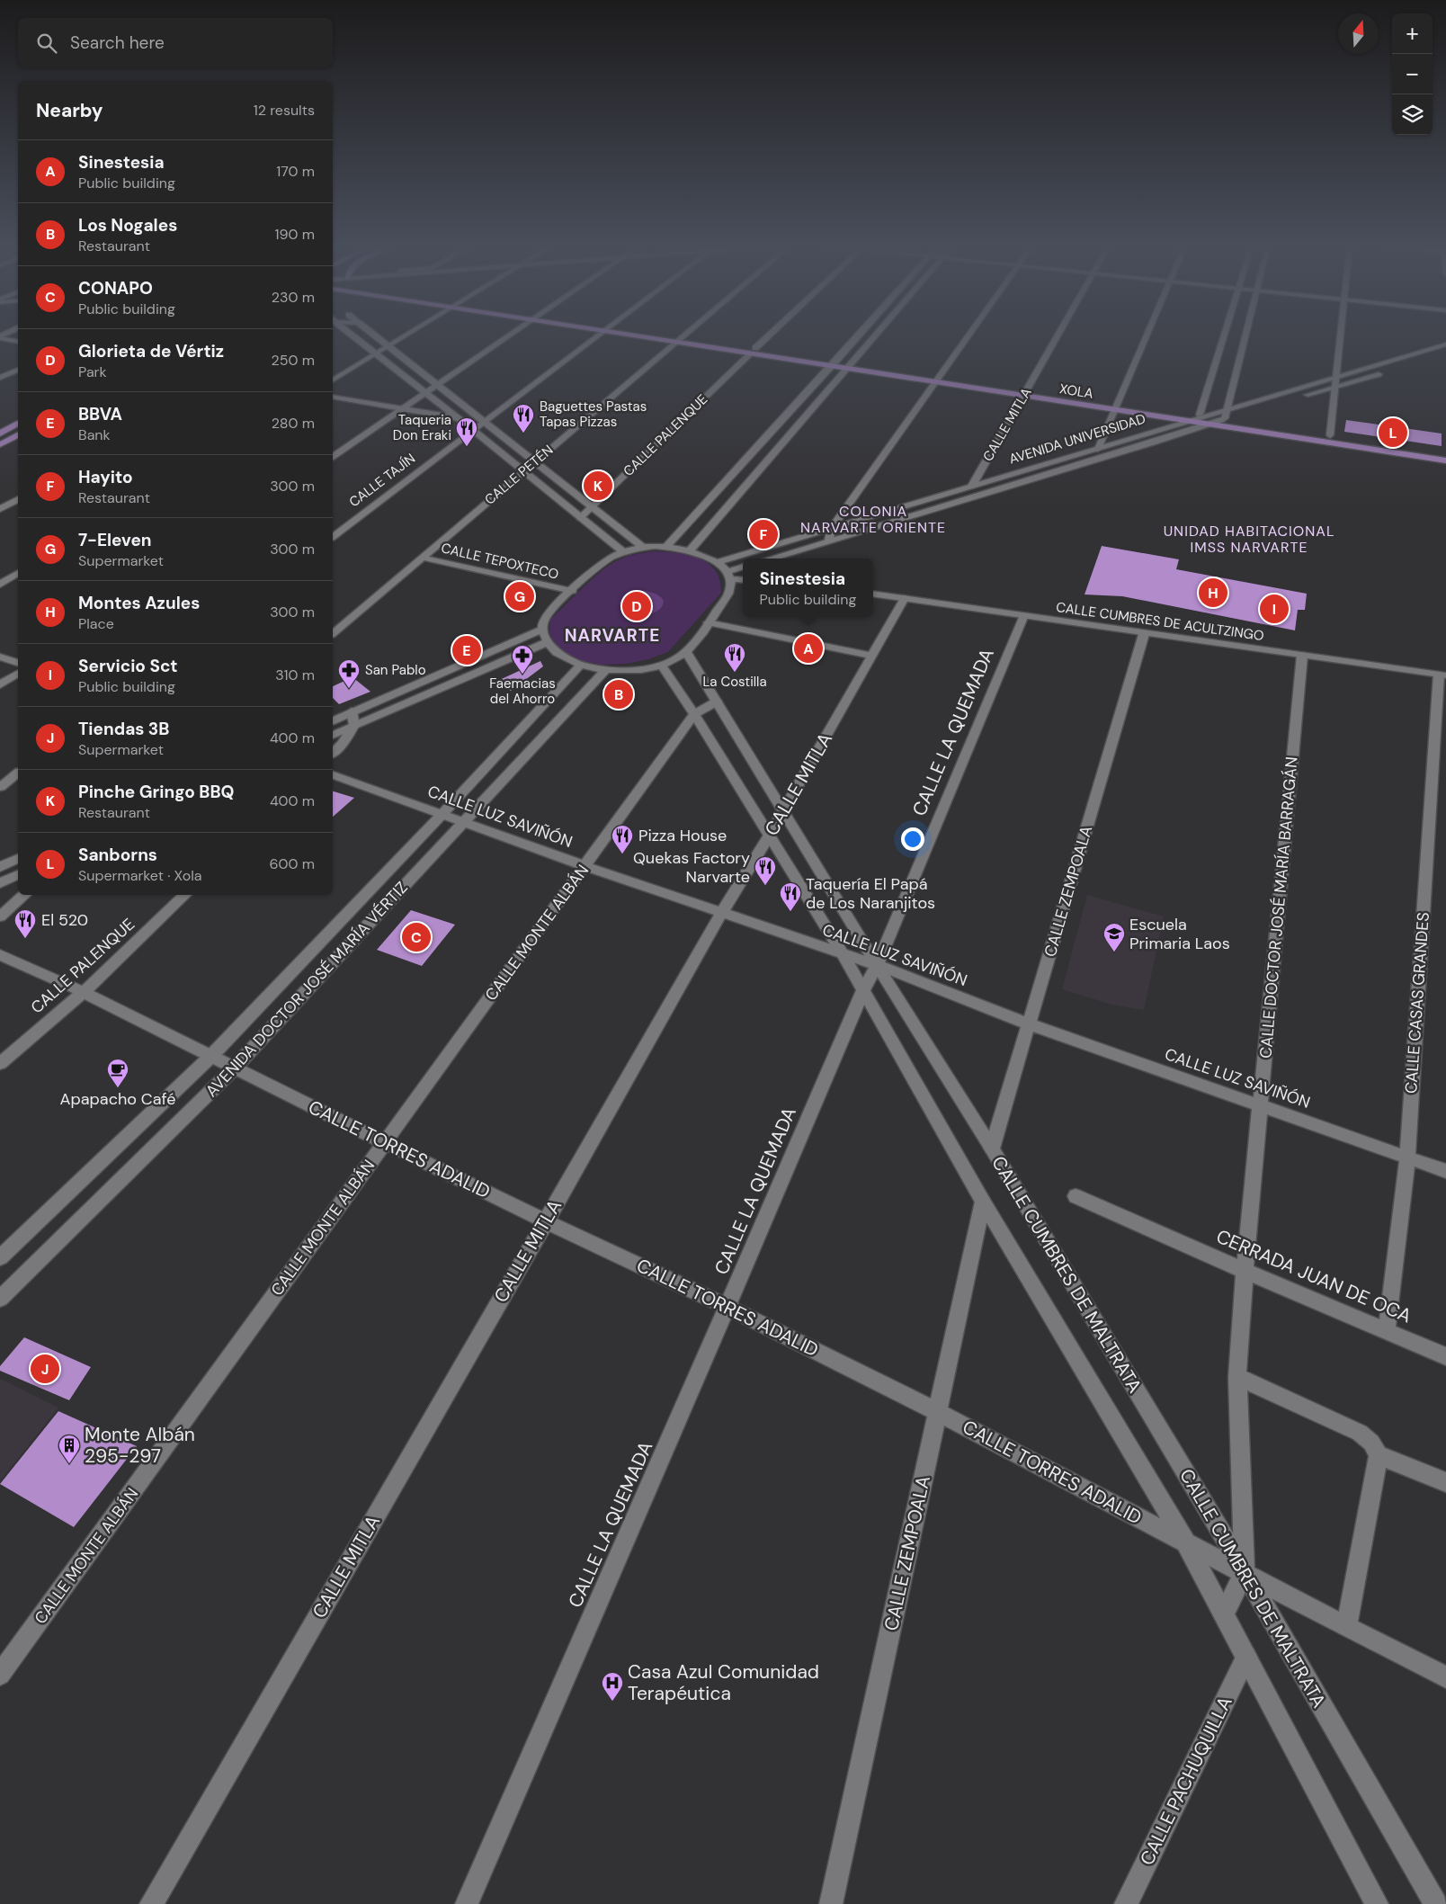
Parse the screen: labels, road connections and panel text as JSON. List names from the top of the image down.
{
  "streets": {
    "main road": ["XOLA"],
    "street": [
      "CALLE MITLA",
      "CALLE PALENQUE",
      "AVENIDA UNIVERSIDAD",
      "CALLE PETÉN",
      "CALLE TAJÍN",
      "CALLE TEPOXTECO",
      "CALLE CUMBRES DE ACULTZINGO",
      "CALLE LA QUEMADA",
      "CALLE LUZ SAVIÑÓN",
      "CALLE ZEMPOALA",
      "CALLE DOCTOR JOSÉ MARÍA BARRAGÁN",
      "CALLE MONTE ALBÁN",
      "AVENIDA DOCTOR JOSÉ MARÍA VÉRTIZ",
      "CALLE CASAS GRANDES",
      "CALLE TORRES ADALID",
      "CALLE CUMBRES DE MALTRATA",
      "CERRADA JUAN DE OCA",
      "CALLE PACHUQUILLA"
    ]
  },
  "crossings": [
    ["XOLA", "CALLE MITLA"],
    ["XOLA", "CALLE PALENQUE"],
    ["XOLA", "AVENIDA UNIVERSIDAD"],
    ["XOLA", "CALLE PETÉN"],
    ["CALLE MITLA", "AVENIDA UNIVERSIDAD"],
    ["CALLE MITLA", "CALLE CUMBRES DE ACULTZINGO"],
    ["CALLE MITLA", "CALLE LUZ SAVIÑÓN"],
    ["CALLE MITLA", "CALLE TORRES ADALID"],
    ["CALLE MITLA", "CALLE CUMBRES DE MALTRATA"],
    ["CALLE PALENQUE", "CALLE TORRES ADALID"],
    ["AVENIDA UNIVERSIDAD", "CALLE TEPOXTECO"],
    ["AVENIDA UNIVERSIDAD", "AVENIDA DOCTOR JOSÉ MARÍA VÉRTIZ"],
    ["AVENIDA UNIVERSIDAD", "CALLE CUMBRES DE MALTRATA"],
    ["CALLE PETÉN", "CALLE TEPOXTECO"],
    ["CALLE TEPOXTECO", "AVENIDA DOCTOR JOSÉ MARÍA VÉRTIZ"],
    ["CALLE TEPOXTECO", "CALLE CUMBRES DE MALTRATA"],
    ["CALLE CUMBRES DE ACULTZINGO", "CALLE LA QUEMADA"],
    ["CALLE CUMBRES DE ACULTZINGO", "CALLE ZEMPOALA"],
    ["CALLE CUMBRES DE ACULTZINGO", "CALLE DOCTOR JOSÉ MARÍA BARRAGÁN"],
    ["CALLE CUMBRES DE ACULTZINGO", "CALLE CASAS GRANDES"],
    ["CALLE LA QUEMADA", "CALLE LUZ SAVIÑÓN"],
    ["CALLE LA QUEMADA", "CALLE TORRES ADALID"],
    ["CALLE LA QUEMADA", "CALLE CUMBRES DE MALTRATA"],
    ["CALLE LUZ SAVIÑÓN", "CALLE ZEMPOALA"],
    ["CALLE LUZ SAVIÑÓN", "CALLE DOCTOR JOSÉ MARÍA BARRAGÁN"],
    ["CALLE LUZ SAVIÑÓN", "CALLE MONTE ALBÁN"],
    ["CALLE LUZ SAVIÑÓN", "AVENIDA DOCTOR JOSÉ MARÍA VÉRTIZ"],
    ["CALLE LUZ SAVIÑÓN", "CALLE CASAS GRANDES"],
    ["CALLE LUZ SAVIÑÓN", "CALLE CUMBRES DE MALTRATA"],
    ["CALLE ZEMPOALA", "CALLE TORRES ADALID"],
    ["CALLE ZEMPOALA", "CALLE CUMBRES DE MALTRATA"],
    ["CALLE DOCTOR JOSÉ MARÍA BARRAGÁN", "CALLE TORRES ADALID"],
    ["CALLE DOCTOR JOSÉ MARÍA BARRAGÁN", "CALLE CUMBRES DE MALTRATA"],
    ["CALLE DOCTOR JOSÉ MARÍA BARRAGÁN", "CERRADA JUAN DE OCA"],
    ["CALLE MONTE ALBÁN", "CALLE TORRES ADALID"],
    ["CALLE MONTE ALBÁN", "CALLE CUMBRES DE MALTRATA"],
    ["AVENIDA DOCTOR JOSÉ MARÍA VÉRTIZ", "CALLE TORRES ADALID"],
    ["AVENIDA DOCTOR JOSÉ MARÍA VÉRTIZ", "CALLE CUMBRES DE MALTRATA"],
    ["CALLE CASAS GRANDES", "CERRADA JUAN DE OCA"],
    ["CALLE TORRES ADALID", "CALLE CUMBRES DE MALTRATA"],
    ["CALLE CUMBRES DE MALTRATA", "CALLE PACHUQUILLA"]
  ],
  "districts": ["COLONIA NARVARTE ORIENTE", "UNIDAD HABITACIONAL IMSS NARVARTE", "NARVARTE"],
  "places": {
    "restaurant": [
      "Baguettes Pastas Tapas Pizzas",
      "Taqueria Don Eraki",
      "La Costilla",
      "Pizza House",
      "Quekas Factory Narvarte",
      "Taquería El Papá de Los Naranjitos",
      "El 520"
    ],
    "pharmacy": ["Faemacias del Ahorro", "San Pablo"],
    "school or university": ["Escuela Primaria Laos"],
    "cafe": ["Apapacho Café"],
    "building": ["Monte Albán 295-297"],
    "hospital": ["Casa Azul Comunidad Terapéutica"]
  },
  "north": "top",
  "page": {
    "map_buttons": ["+", "−"],
    "search": "Search here",
    "heading": ["Nearby", "12 results"],
    "list": [
      {
        "mark": "A",
        "name": "Sinestesia",
        "note": "Public building",
        "value": "170 m"
      },
      {
        "mark": "B",
        "name": "Los Nogales",
        "note": "Restaurant",
        "value": "190 m"
      },
      {
        "mark": "C",
        "name": "CONAPO",
        "note": "Public building",
        "value": "230 m"
      },
      {
        "mark": "D",
        "name": "Glorieta de Vértiz",
        "note": "Park",
        "value": "250 m"
      },
      {
        "mark": "E",
        "name": "BBVA",
        "note": "Bank",
        "value": "280 m"
      },
      {
        "mark": "F",
        "name": "Hayito",
        "note": "Restaurant",
        "value": "300 m"
      },
      {
        "mark": "G",
        "name": "7-Eleven",
        "note": "Supermarket",
        "value": "300 m"
      },
      {
        "mark": "H",
        "name": "Montes Azules",
        "note": "Place",
        "value": "300 m"
      },
      {
        "mark": "I",
        "name": "Servicio Sct",
        "note": "Public building",
        "value": "310 m"
      },
      {
        "mark": "J",
        "name": "Tiendas 3B",
        "note": "Supermarket",
        "value": "400 m"
      },
      {
        "mark": "K",
        "name": "Pinche Gringo BBQ",
        "note": "Restaurant",
        "value": "400 m"
      },
      {
        "mark": "L",
        "name": "Sanborns",
        "note": "Supermarket · Xola",
        "value": "600 m"
      }
    ],
    "pins": [
      "L",
      "K",
      "F",
      "H",
      "G",
      "D",
      "I",
      "A",
      "E",
      "B",
      "C",
      "J"
    ],
    "popup": ["Sinestesia", "Public building"]
  }
}
